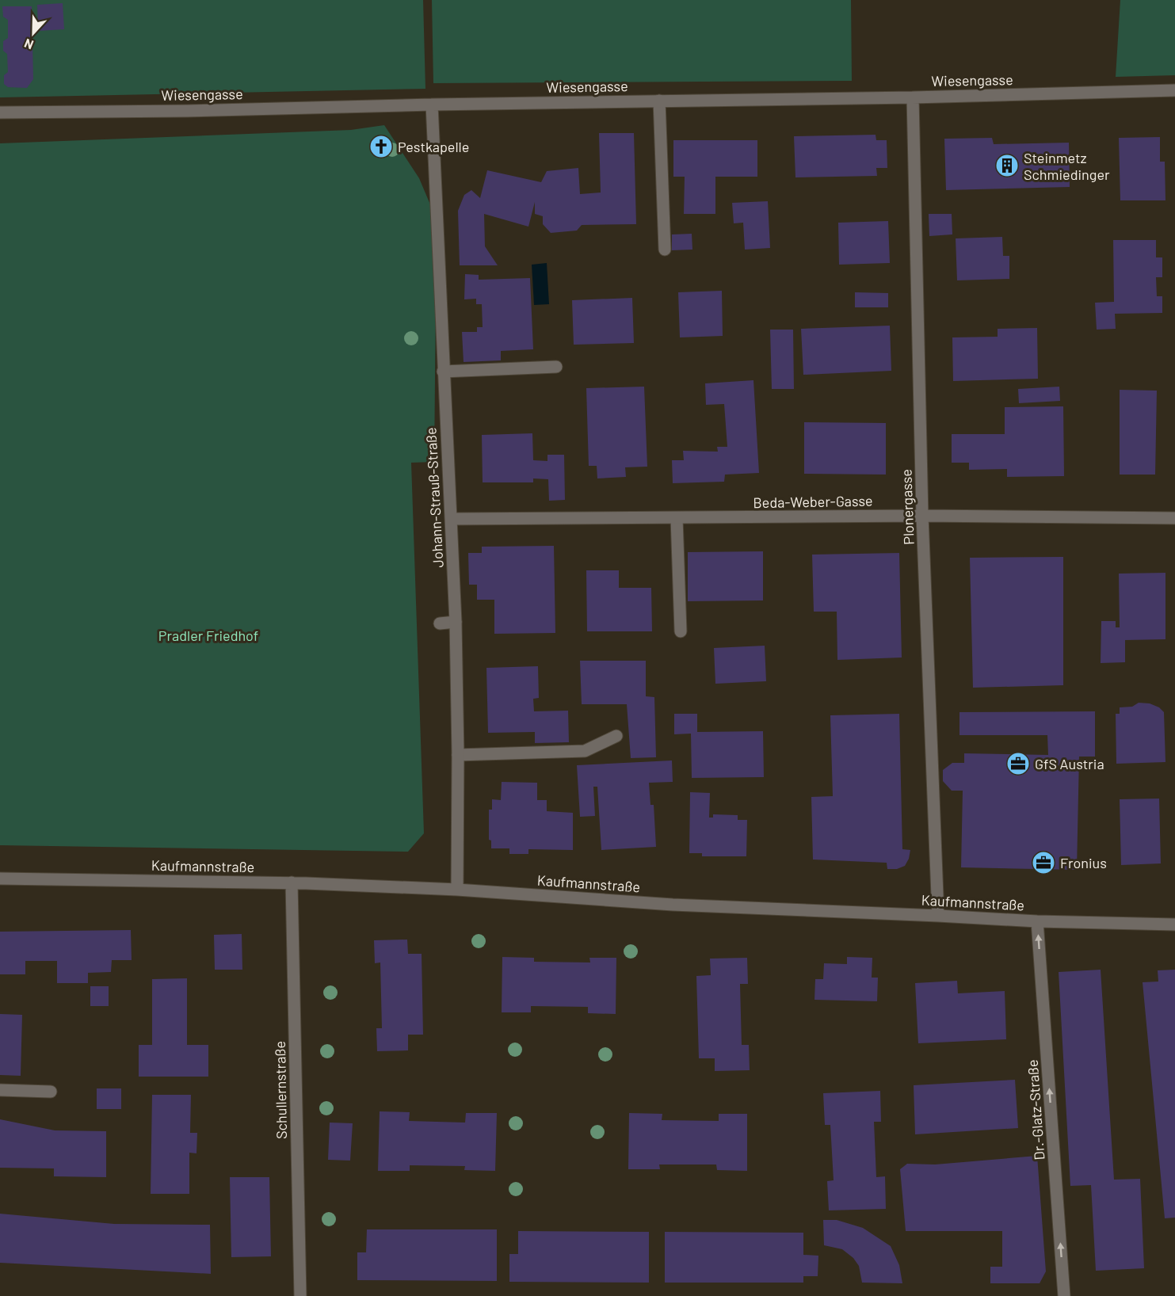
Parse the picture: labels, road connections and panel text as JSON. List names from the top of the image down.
{
  "streets": {
    "street": [
      "Wiesengasse",
      "Johann-Strauß-Straße",
      "Beda-Weber-Gasse",
      "Plonergasse",
      "Kaufmannstraße",
      "Schullernstraße",
      "Dr.-Glatz-Straße"
    ]
  },
  "crossings": [
    ["Wiesengasse", "Johann-Strauß-Straße"],
    ["Wiesengasse", "Plonergasse"],
    ["Johann-Strauß-Straße", "Beda-Weber-Gasse"],
    ["Johann-Strauß-Straße", "Kaufmannstraße"],
    ["Beda-Weber-Gasse", "Plonergasse"],
    ["Plonergasse", "Kaufmannstraße"],
    ["Kaufmannstraße", "Schullernstraße"],
    ["Kaufmannstraße", "Dr.-Glatz-Straße"]
  ],
  "one_way": ["Dr.-Glatz-Straße"],
  "parks": ["Pradler Friedhof"],
  "places": {
    "church": ["Pestkapelle"],
    "building": ["Steinmetz Schmiedinger"],
    "office": ["GfS Austria", "Fronius"]
  },
  "north": "bottom"
}
